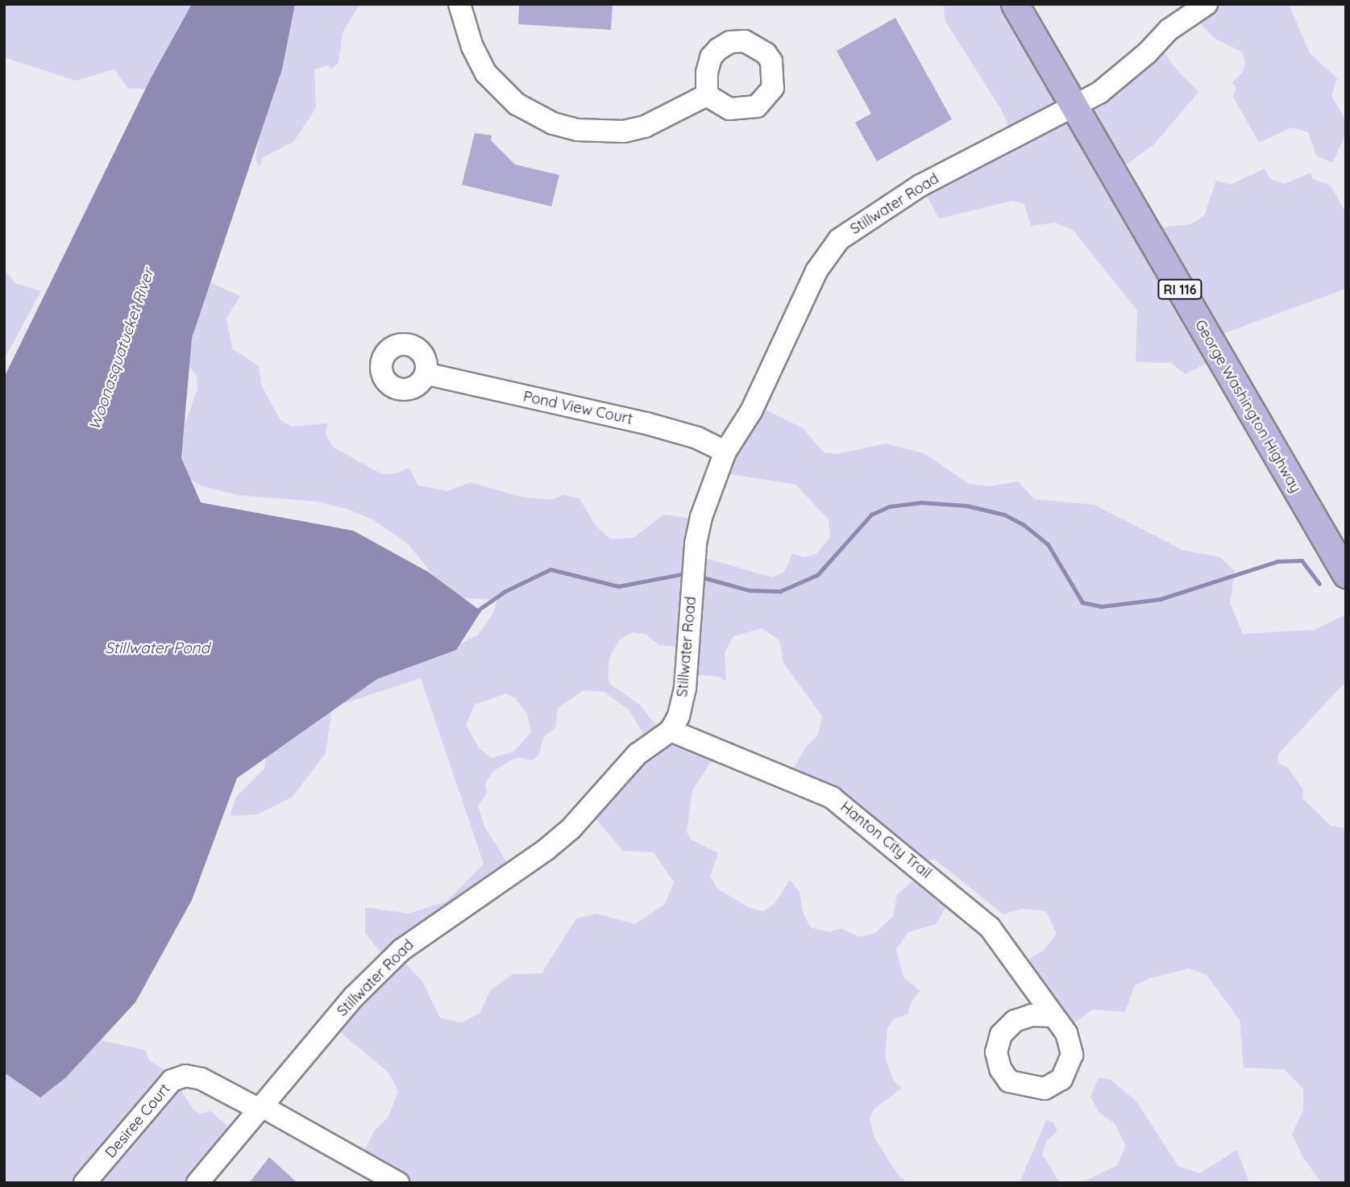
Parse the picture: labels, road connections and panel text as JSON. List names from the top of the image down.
{
  "streets": {
    "main road": ["RI 116", "George Washington Highway"],
    "street": [
      "Stillwater Road",
      "Pond View Court",
      "Hanton City Trail",
      "Desiree Court"
    ]
  },
  "crossings": [
    ["Stillwater Road", "George Washington Highway"],
    ["Stillwater Road", "Pond View Court"],
    ["Stillwater Road", "Hanton City Trail"],
    ["Stillwater Road", "Desiree Court"]
  ],
  "water": ["Woonasquatucket River", "Stillwater Pond"]
}
